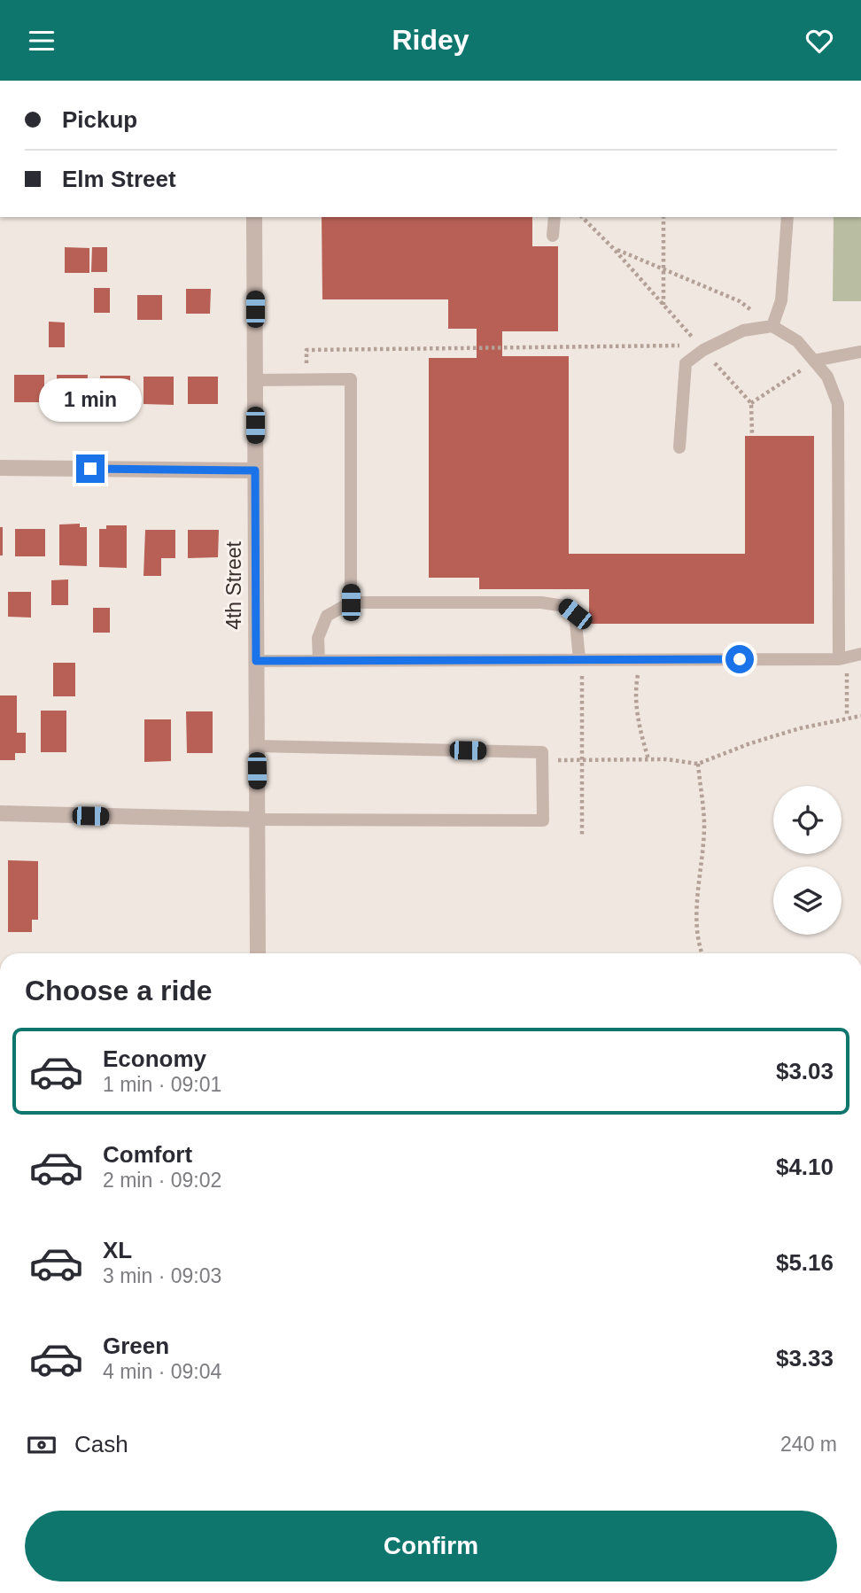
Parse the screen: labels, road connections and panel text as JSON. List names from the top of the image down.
{
  "streets": {
    "street": ["4th Street"]
  },
  "page": {
    "header": "Ridey",
    "banner": ["Pickup", "Elm Street"],
    "bubble": "1 min",
    "heading": "Choose a ride",
    "list": [
      {
        "name": "Economy",
        "note": "1 min · 09:01",
        "value": "$3.03"
      },
      {
        "name": "Comfort",
        "note": "2 min · 09:02",
        "value": "$4.10"
      },
      {
        "name": "XL",
        "note": "3 min · 09:03",
        "value": "$5.16"
      },
      {
        "name": "Green",
        "note": "4 min · 09:04",
        "value": "$3.33"
      }
    ],
    "pay": ["Cash", "240 m"],
    "buttons": "Confirm"
  }
}
